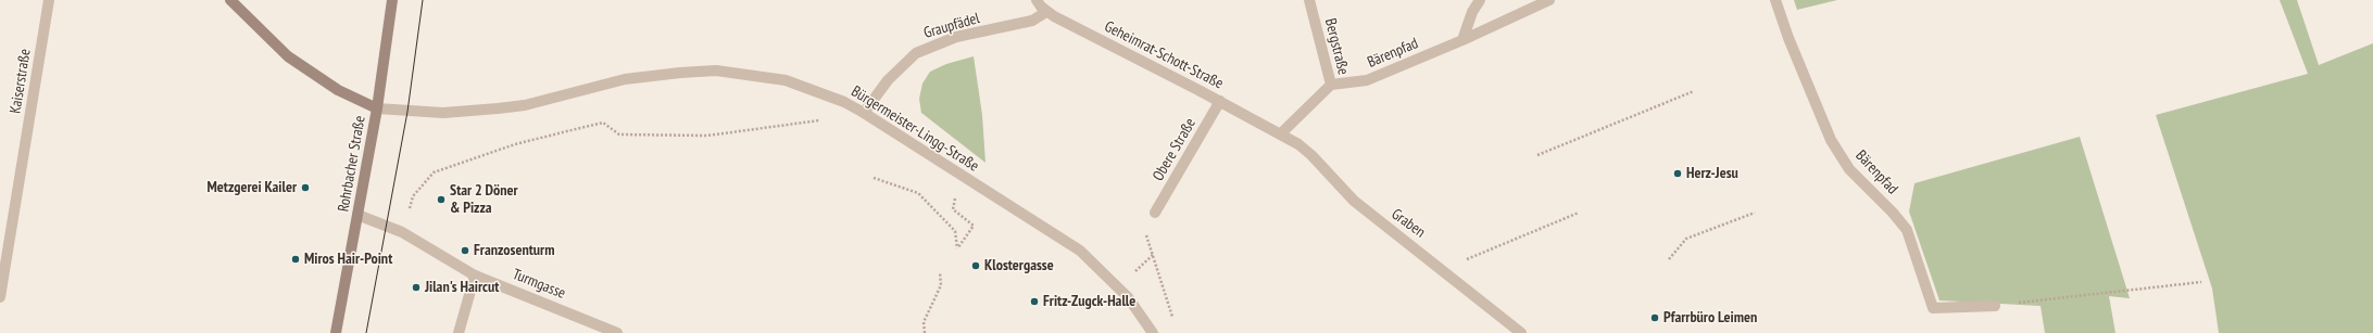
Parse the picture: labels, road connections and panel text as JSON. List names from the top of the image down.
{
  "streets": {
    "main road": ["Rohrbacher Straße"],
    "street": [
      "Graupfädel",
      "Bergstraße",
      "Bärenpfad",
      "Geheimrat-Schott-Straße",
      "Kaiserstraße",
      "Bürgermeister-Lingg-Straße",
      "Obere Straße",
      "Graben",
      "Turmgasse"
    ]
  },
  "crossings": [
    ["Graupfädel", "Geheimrat-Schott-Straße"],
    ["Graupfädel", "Bürgermeister-Lingg-Straße"],
    ["Bergstraße", "Bärenpfad"],
    ["Bergstraße", "Geheimrat-Schott-Straße"],
    ["Bergstraße", "Graben"],
    ["Geheimrat-Schott-Straße", "Obere Straße"],
    ["Geheimrat-Schott-Straße", "Graben"],
    ["Bürgermeister-Lingg-Straße", "Rohrbacher Straße"],
    ["Rohrbacher Straße", "Turmgasse"]
  ],
  "places": [
    "Herz-Jesu",
    "Metzgerei Kailer",
    "Star 2 Döner & Pizza",
    "Franzosenturm",
    "Miros Hair-Point",
    "Klostergasse",
    "Jilan's Haircut",
    "Fritz-Zugck-Halle",
    "Pfarrbüro Leimen"
  ]
}
